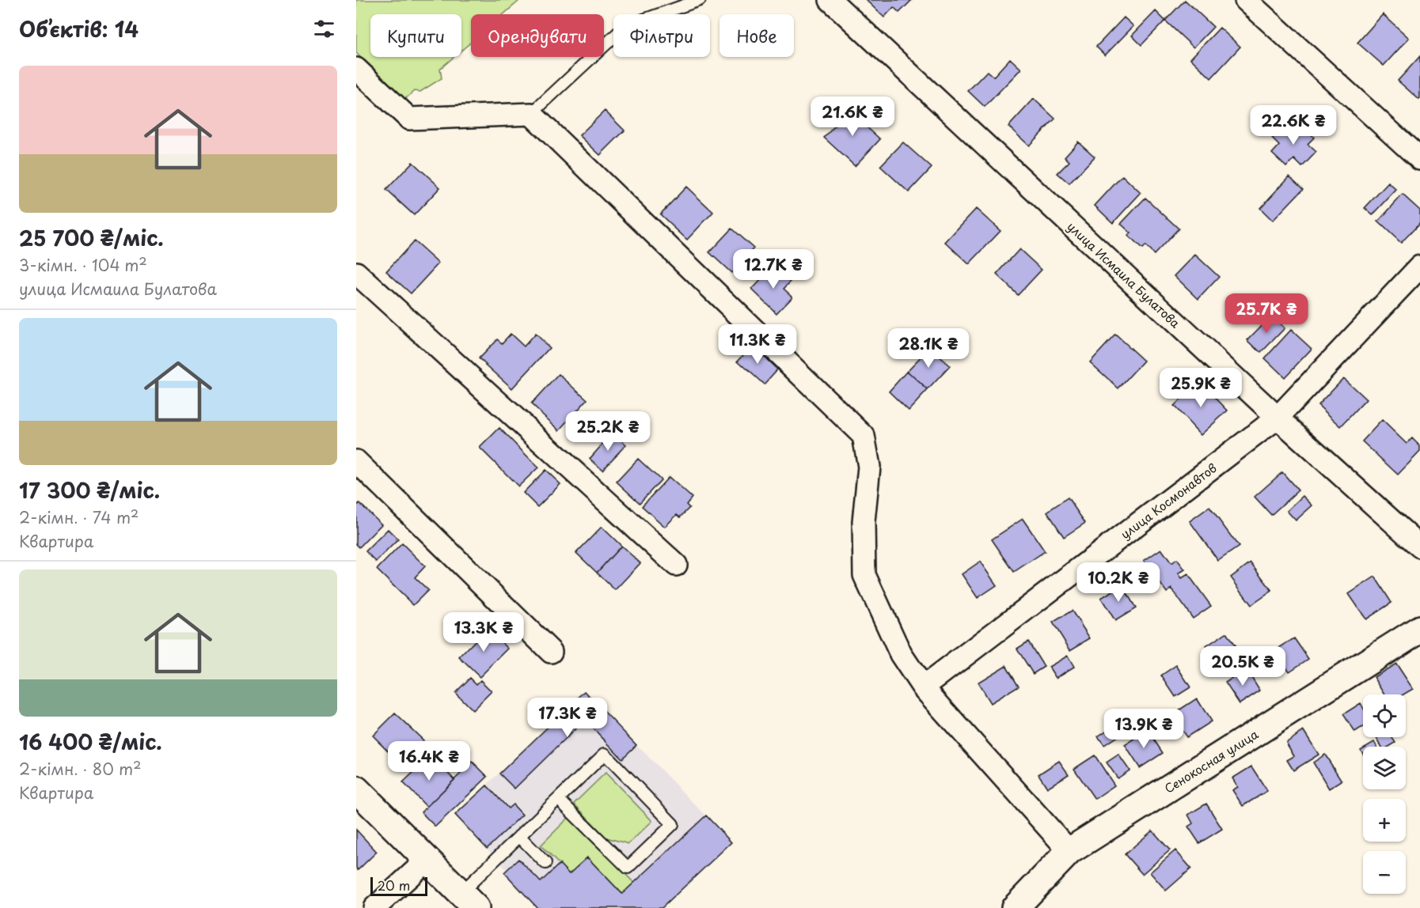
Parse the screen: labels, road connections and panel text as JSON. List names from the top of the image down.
{
  "streets": {
    "street": ["улица Исмаила Булатова", "улица Космонавтов", "Сенокосная улица"]
  },
  "crossings": [
    ["улица Исмаила Булатова", "улица Космонавтов"]
  ],
  "scale_bar": "20 m",
  "page": {
    "heading": "Об’єктів: 14",
    "chip": [
      "Купити",
      "Орендувати",
      "Фільтри",
      "Нове"
    ],
    "list": [
      {
        "name": "25 700 ₴/міс.",
        "note": "3-кімн. · 104 m² · улица Исмаила Булатова"
      },
      {
        "name": "17 300 ₴/міс.",
        "note": "2-кімн. · 74 m² · Квартира"
      },
      {
        "name": "16 400 ₴/міс.",
        "note": "2-кімн. · 80 m² · Квартира"
      }
    ],
    "price": [
      "21.6K ₴",
      "22.6K ₴",
      "12.7K ₴",
      "25.7K ₴",
      "11.3K ₴",
      "28.1K ₴",
      "25.9K ₴",
      "25.2K ₴",
      "10.2K ₴",
      "13.3K ₴",
      "20.5K ₴",
      "17.3K ₴",
      "13.9K ₴",
      "16.4K ₴"
    ],
    "map_buttons": ["+", "−"],
    "scale": "20 m"
  }
}
